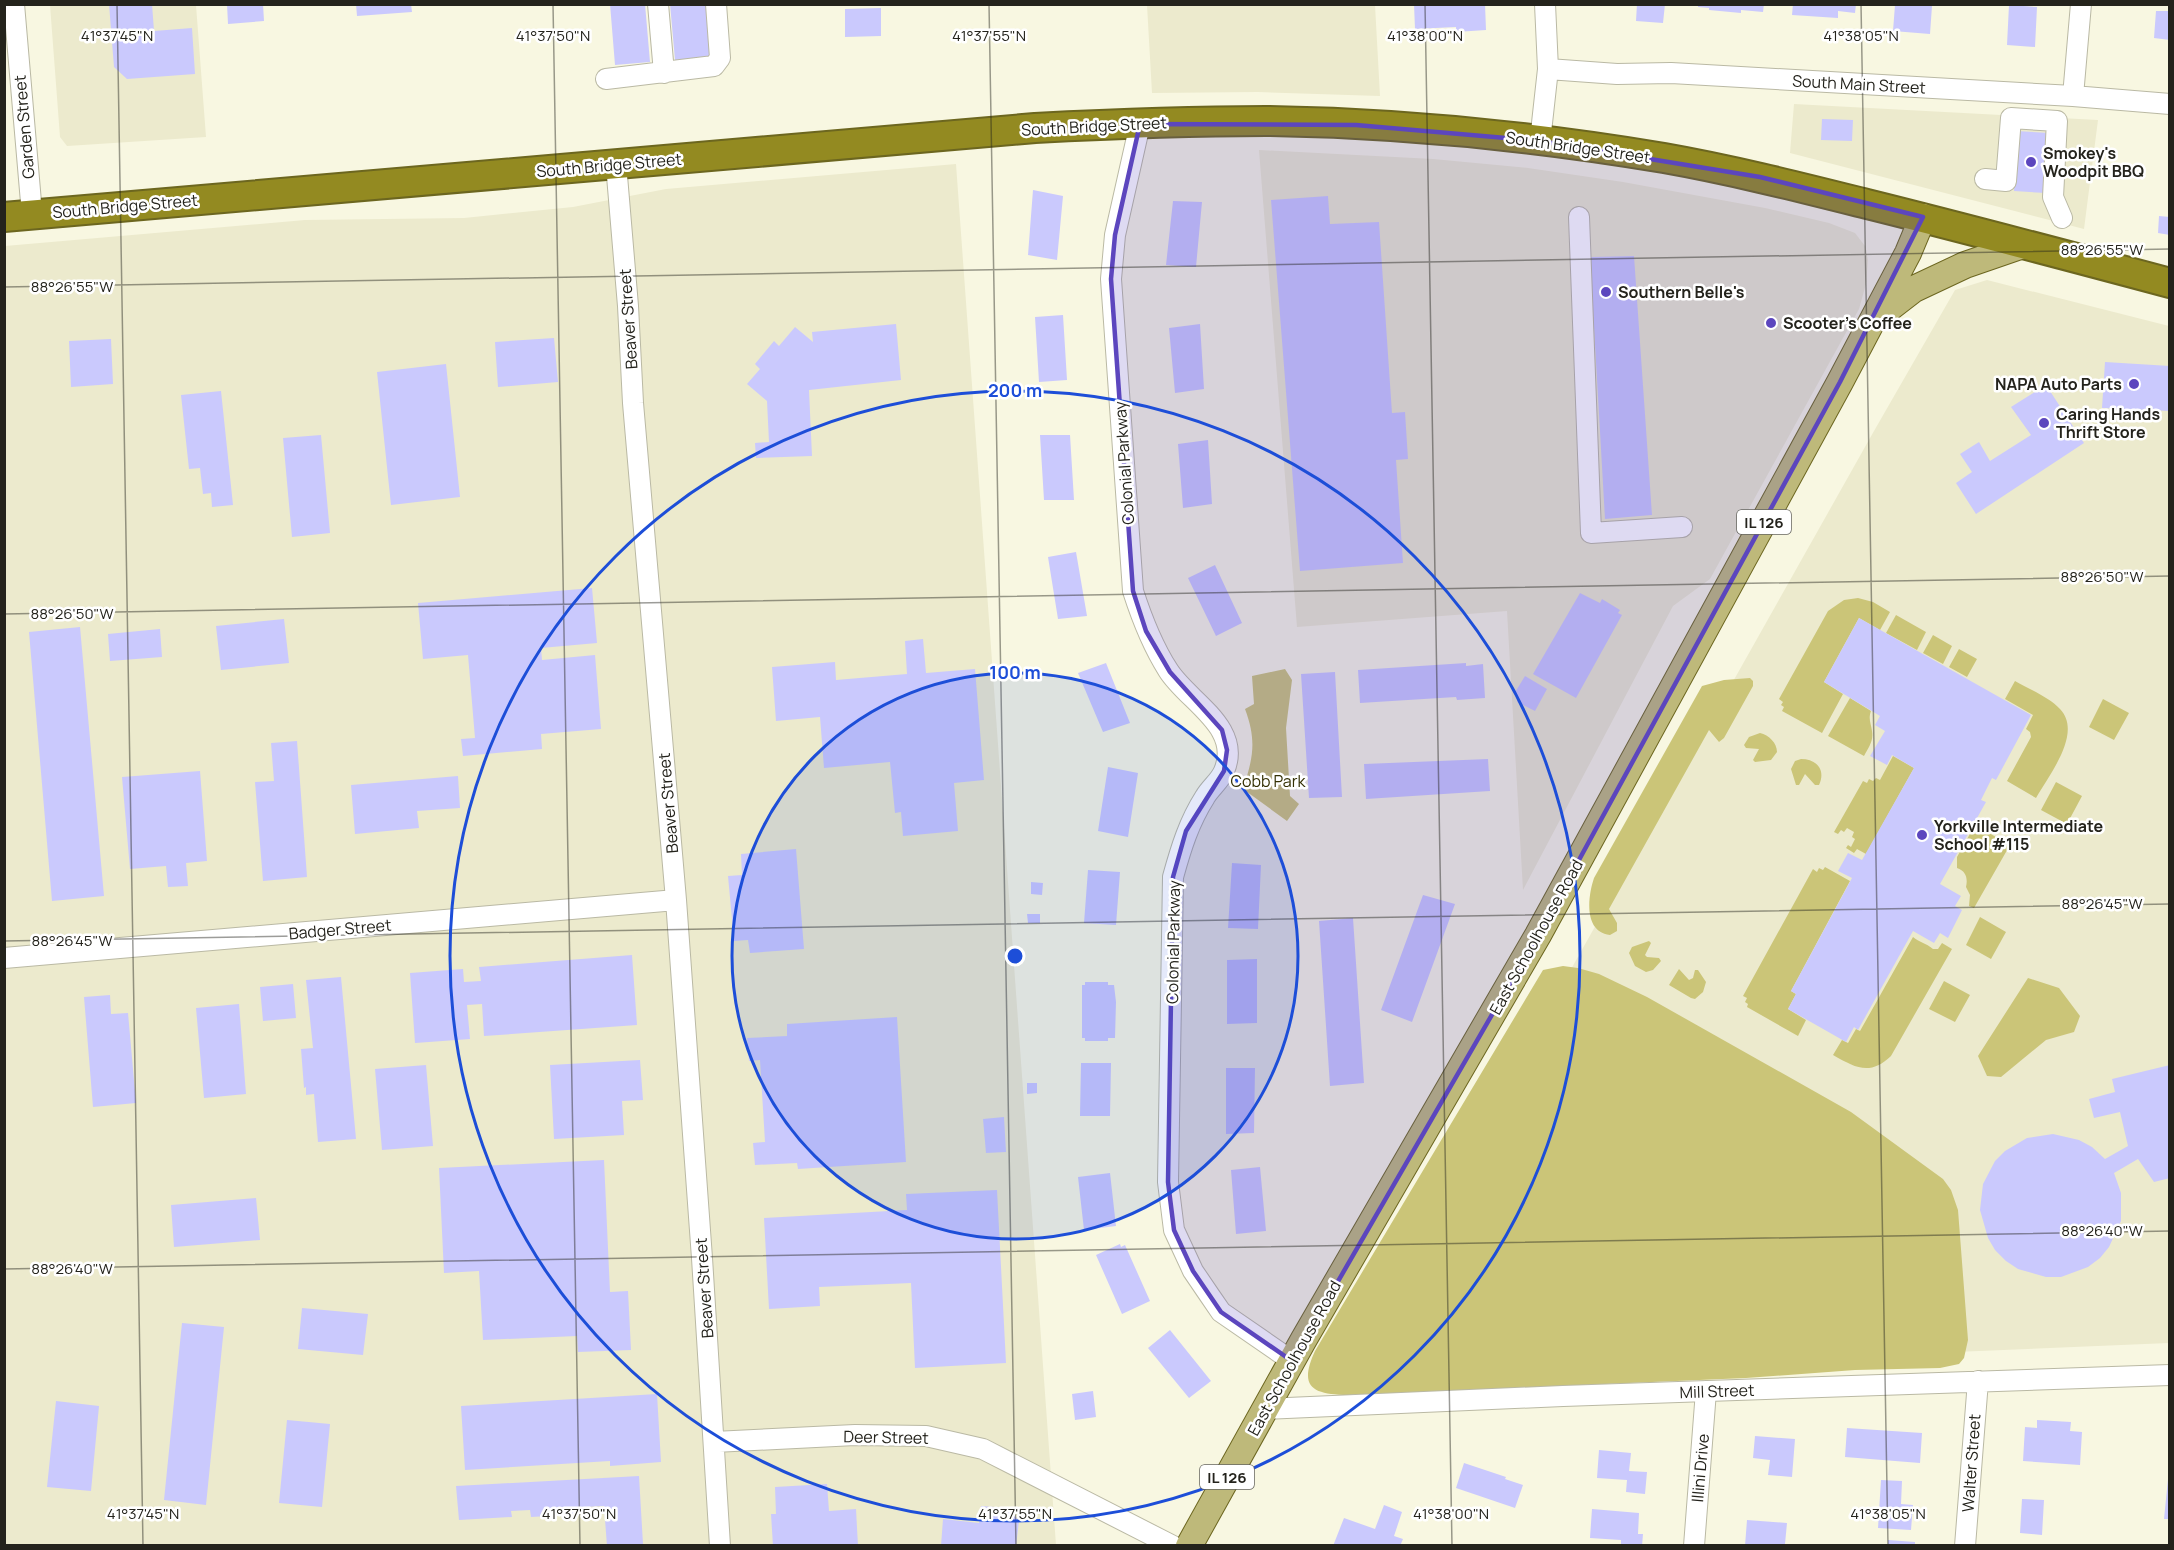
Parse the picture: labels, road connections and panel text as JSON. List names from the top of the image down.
{
  "streets": {
    "highway": ["South Bridge Street"],
    "main road": ["IL 126", "East Schoolhouse Road"],
    "street": [
      "South Main Street",
      "Garden Street",
      "Beaver Street",
      "Colonial Parkway",
      "Badger Street",
      "Mill Street",
      "Deer Street",
      "Walter Street",
      "Illini Drive"
    ]
  },
  "crossings": [
    ["South Bridge Street", "Garden Street"],
    ["South Bridge Street", "Beaver Street"],
    ["South Bridge Street", "Colonial Parkway"],
    ["South Bridge Street", "East Schoolhouse Road"],
    ["Beaver Street", "Badger Street"],
    ["Beaver Street", "Deer Street"],
    ["Colonial Parkway", "East Schoolhouse Road"],
    ["East Schoolhouse Road", "Mill Street"],
    ["Mill Street", "Walter Street"],
    ["Mill Street", "Illini Drive"]
  ],
  "parks": ["Cobb Park"],
  "places": [
    "Smokey's Woodpit BBQ",
    "Southern Belle's",
    "Scooter's Coffee",
    "NAPA Auto Parts",
    "Caring Hands Thrift Store",
    "Yorkville Intermediate School #115"
  ],
  "coordinates": [
    "41°37'45\"N",
    "41°37'50\"N",
    "41°37'55\"N",
    "41°38'00\"N",
    "41°38'05\"N",
    "88°26'55\"W",
    "88°26'50\"W",
    "88°26'45\"W",
    "88°26'40\"W"
  ],
  "rings": ["200 m", "100 m"]
}
